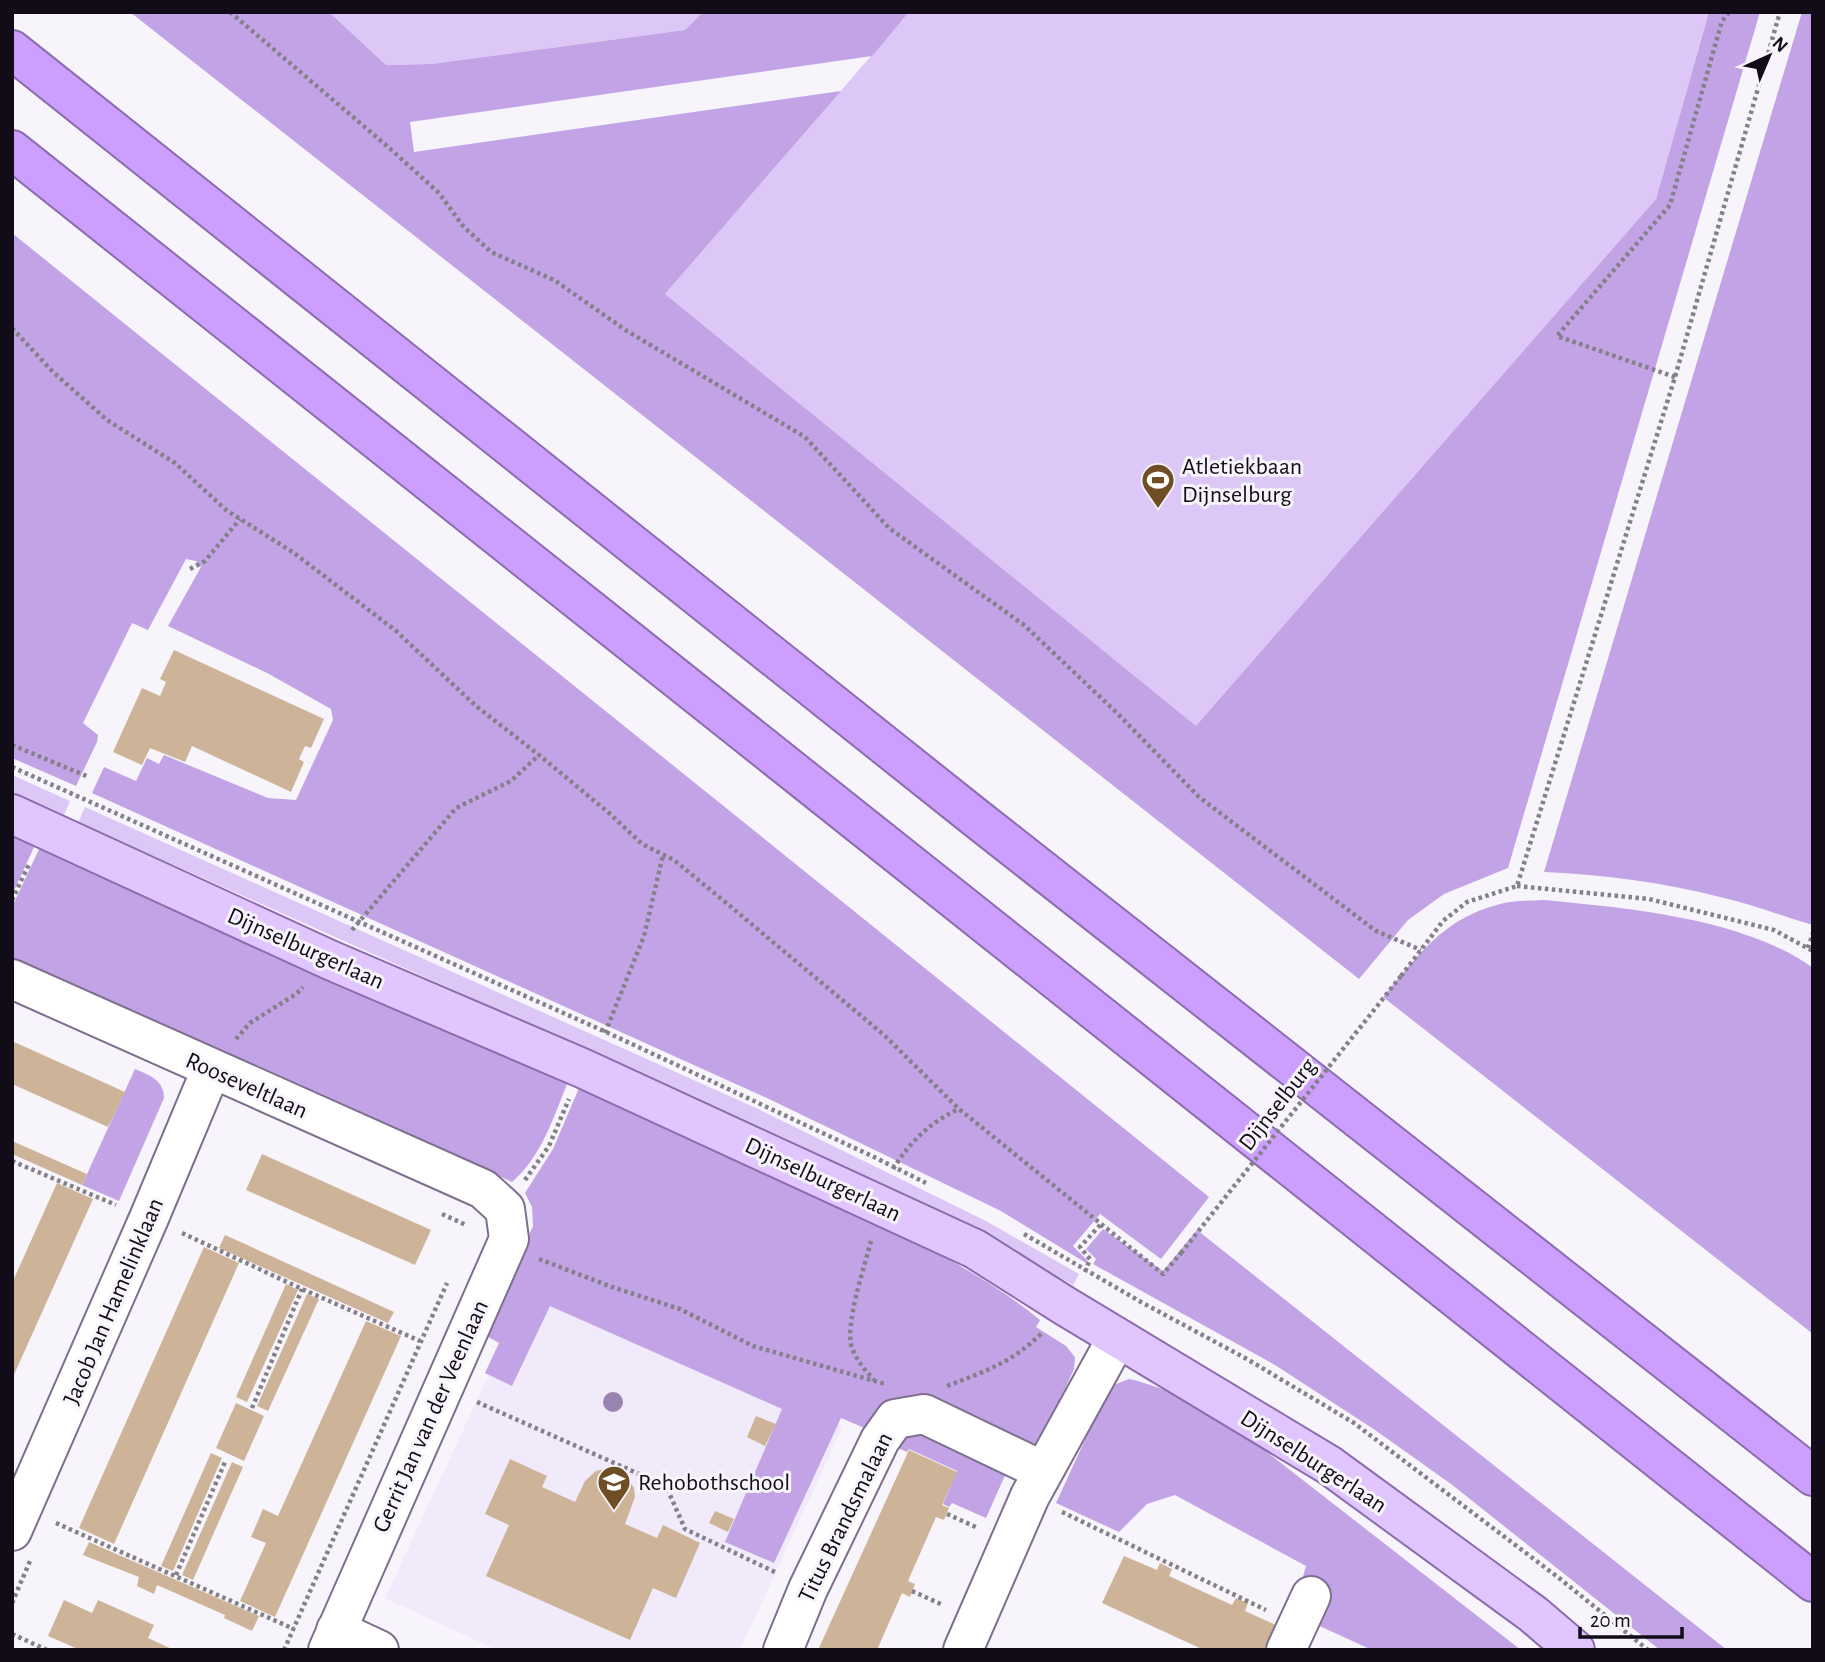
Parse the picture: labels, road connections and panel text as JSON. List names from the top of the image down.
{
  "streets": {
    "main road": ["Dijnselburgerlaan"],
    "street": [
      "Rooseveltlaan",
      "Jacob Jan Hamelinklaan",
      "Gerrit Jan van der Veenlaan",
      "Titus Brandsmalaan"
    ],
    "path": ["Dijnselburg"]
  },
  "crossings": [
    ["Rooseveltlaan", "Jacob Jan Hamelinklaan"],
    ["Rooseveltlaan", "Gerrit Jan van der Veenlaan"]
  ],
  "places": {
    "sports": ["Atletiekbaan Dijnselburg"],
    "school or university": ["Rehobothschool"]
  },
  "scale_bar": "20 m",
  "north": "top right"
}
